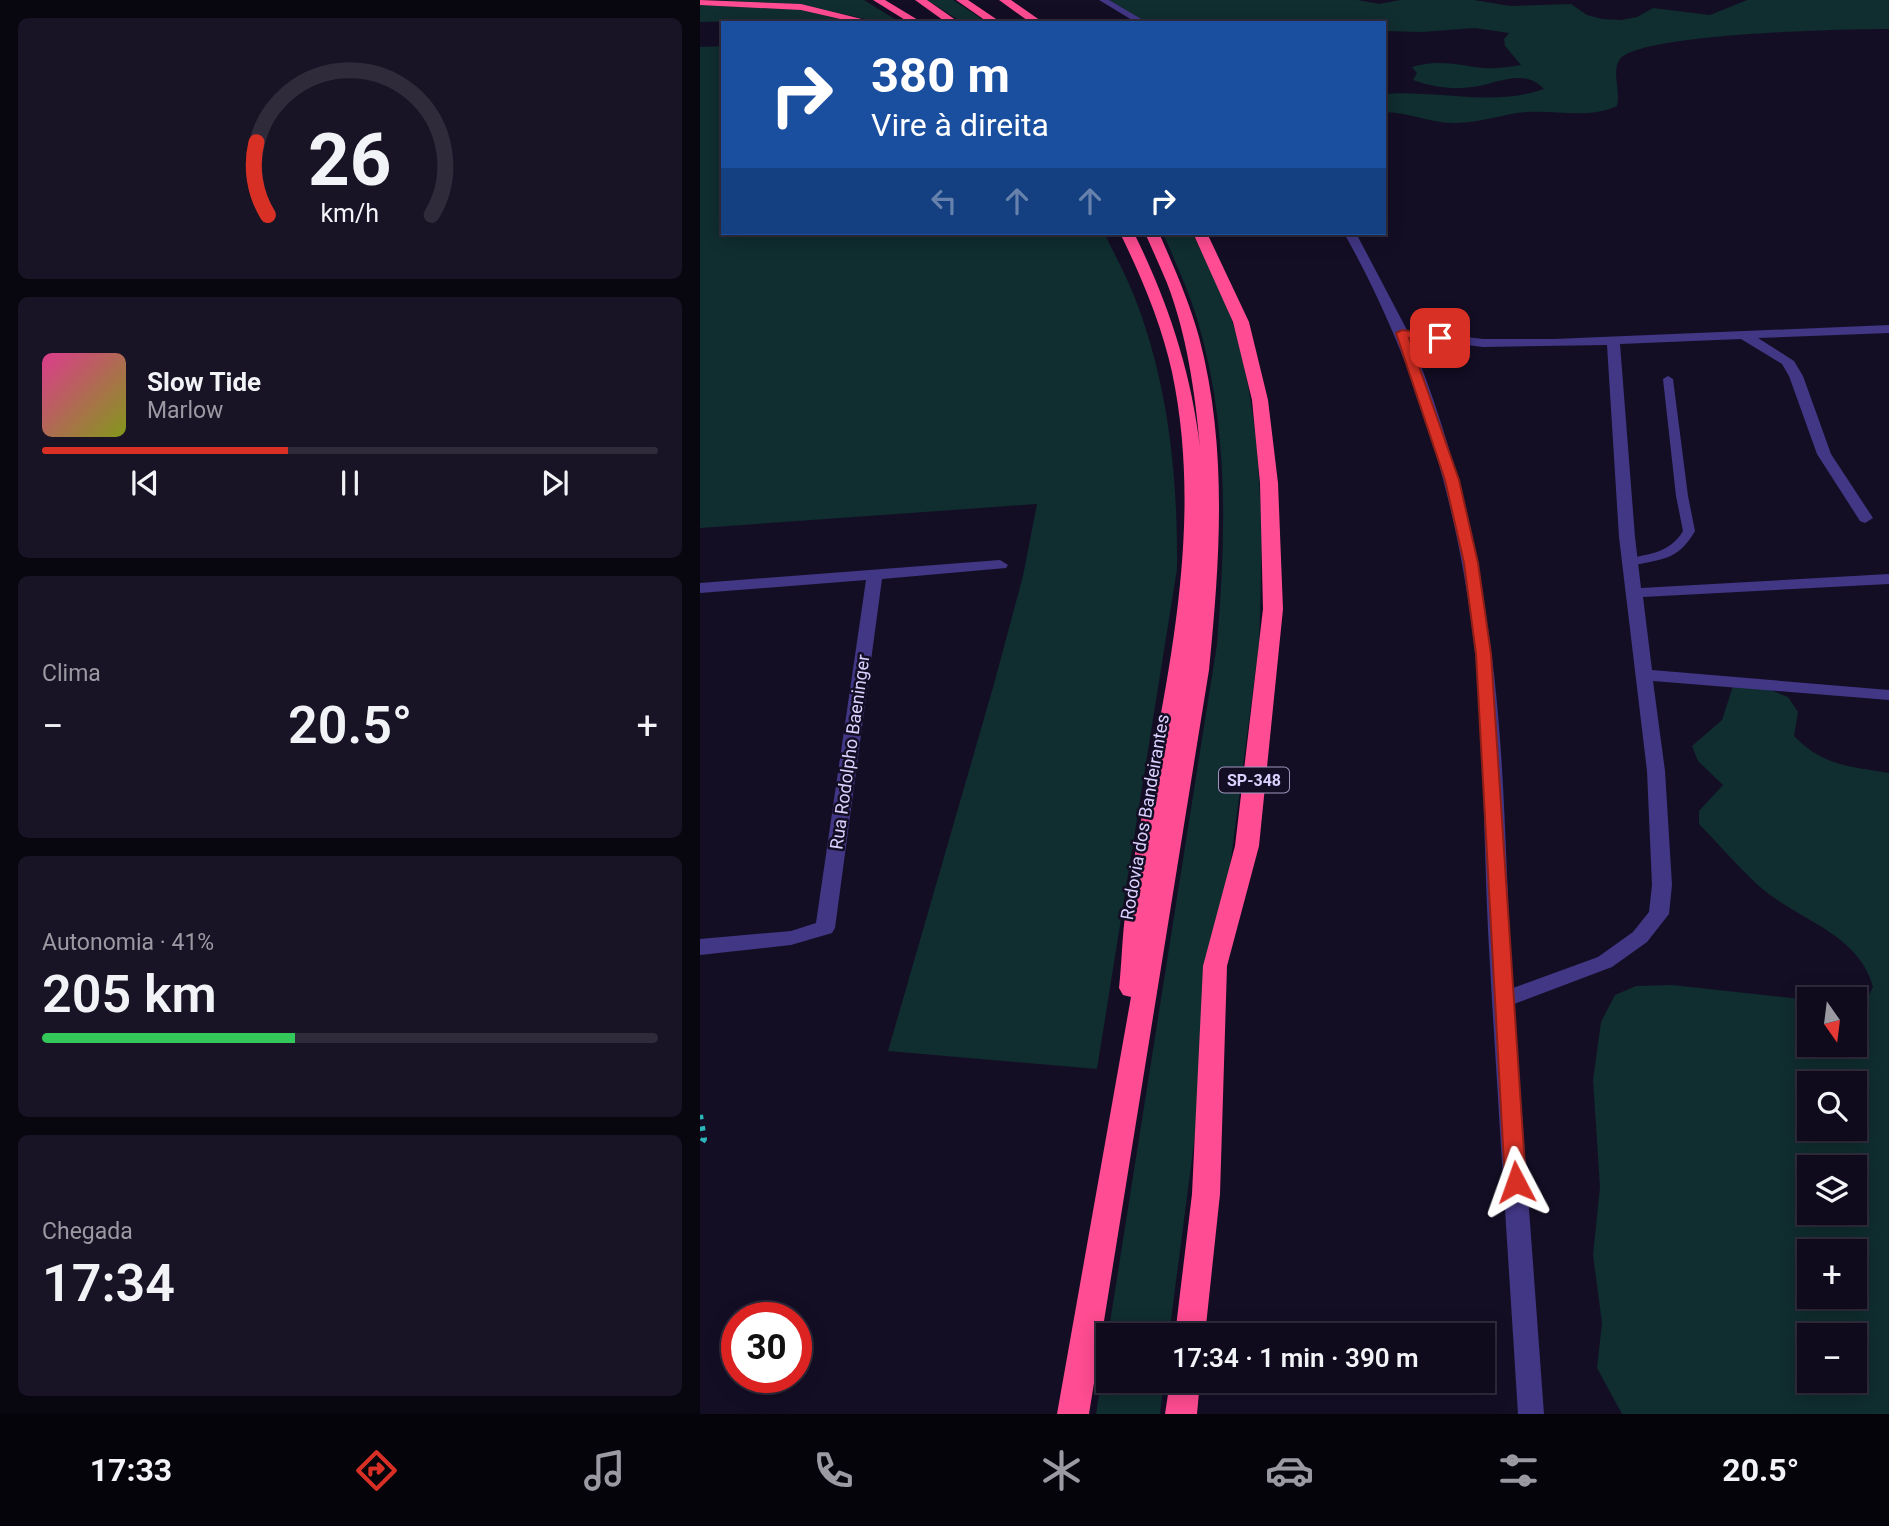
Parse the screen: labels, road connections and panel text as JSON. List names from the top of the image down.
{
  "streets": {
    "highway": ["SP-348", "Rodovia dos Bandeirantes"],
    "street": ["Rua Rodolpho Baeninger"]
  },
  "north": "bottom",
  "page": {
    "turn": ["380 m", "Vire à direita"],
    "song": ["Slow Tide", "Marlow"],
    "tile": [
      "Clima",
      ["Autonomia · 41%", "205 km"],
      ["Chegada", "17:34"]
    ],
    "heat": ["−", "20.5°", "+"],
    "map_buttons": ["+", "−"],
    "limit": "30",
    "trip": "17:34 · 1 min · 390 m",
    "tabs": ["17:33", "20.5°"],
    "gauge": ["26", "km/h"]
  }
}
